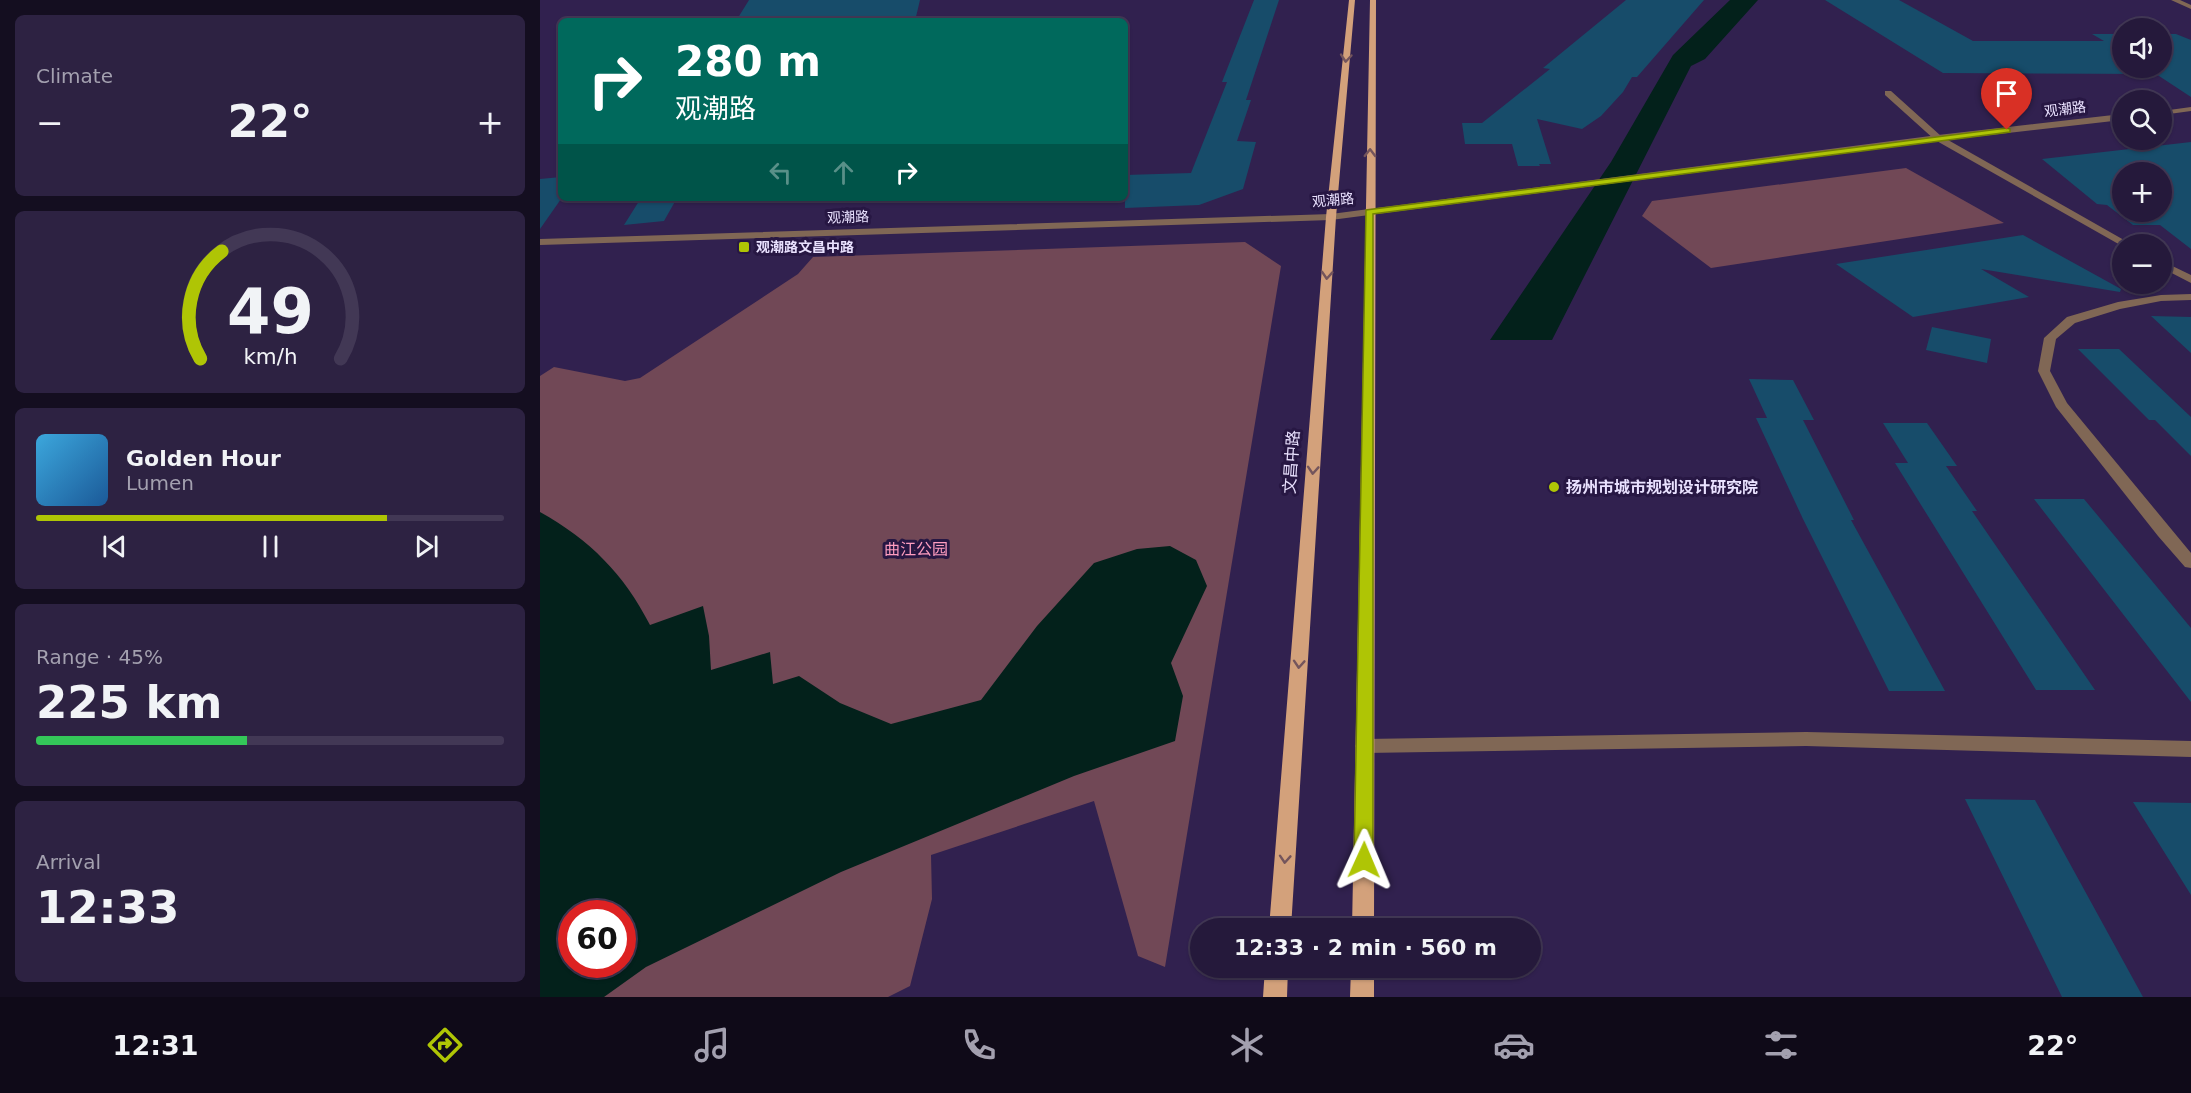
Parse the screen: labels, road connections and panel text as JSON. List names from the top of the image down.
{
  "streets": {
    "main road": ["文昌中路"],
    "street": ["观潮路"]
  },
  "crossings": [
    ["观潮路", "文昌中路"]
  ],
  "parks": ["曲江公园"],
  "places": {
    "transit": ["观潮路文昌中路"],
    "other": ["扬州市城市规划设计研究院"]
  },
  "page": {
    "tile": [
      "Climate",
      ["Range · 45%", "225 km"],
      ["Arrival", "12:33"]
    ],
    "map_buttons": ["+", "−"],
    "turn": ["280 m", "观潮路"],
    "heat": ["−", "22°", "+"],
    "song": ["Golden Hour", "Lumen"],
    "limit": "60",
    "trip": "12:33 · 2 min · 560 m",
    "tabs": ["12:31", "22°"],
    "gauge": ["49", "km/h"]
  }
}
